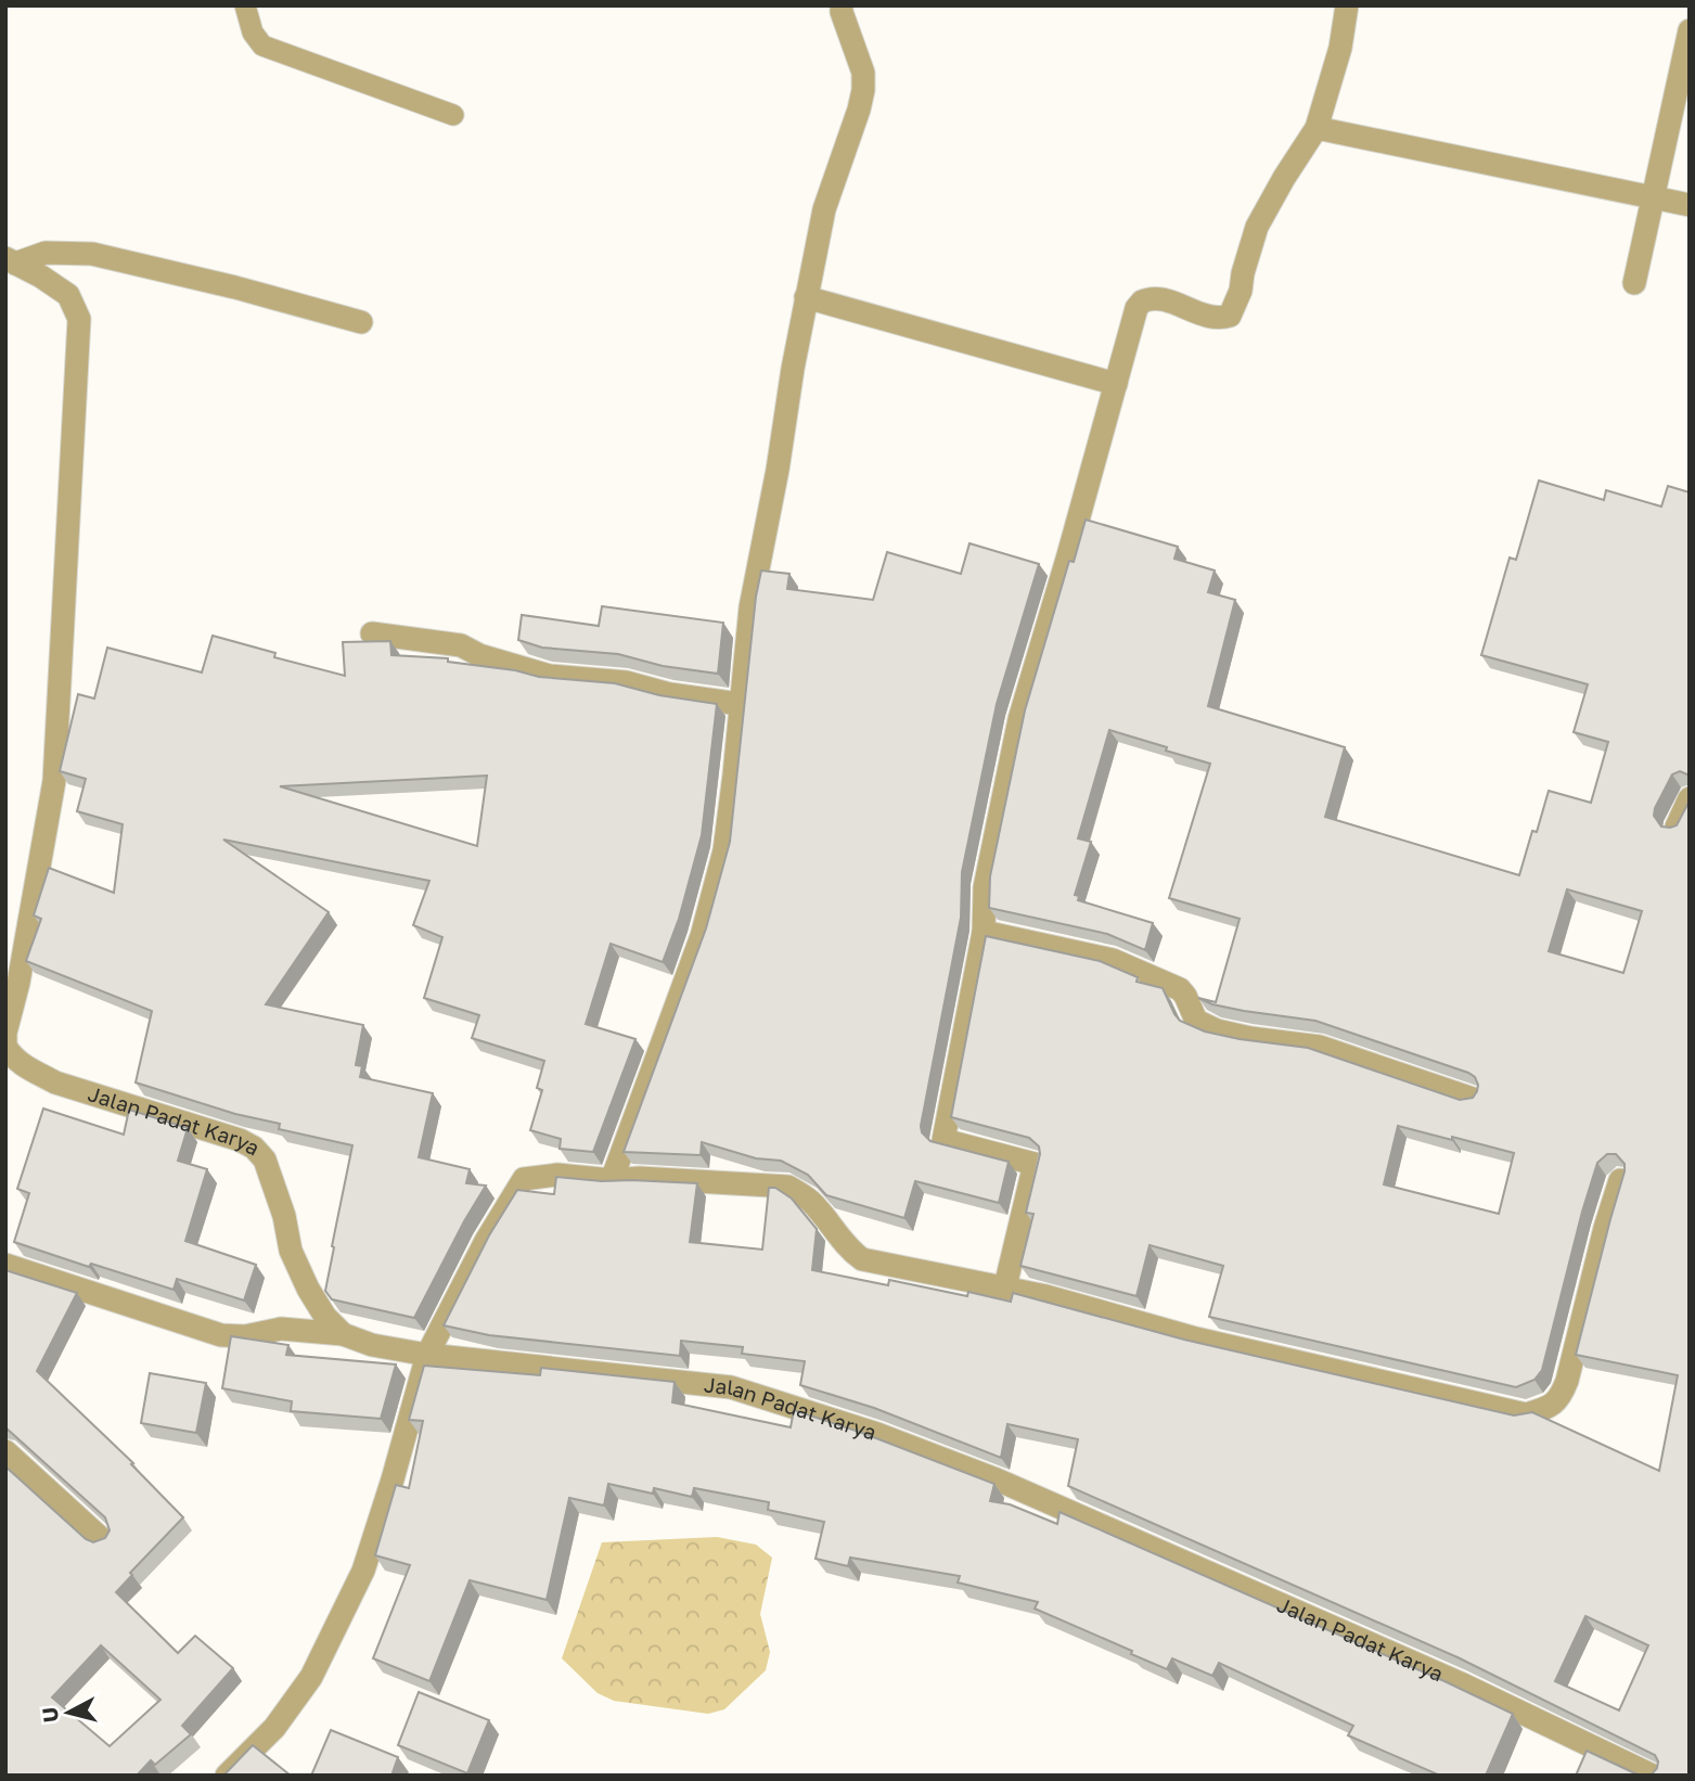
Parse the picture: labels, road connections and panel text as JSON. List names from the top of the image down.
{
  "streets": {
    "street": ["Jalan Padat Karya"]
  },
  "north": "left"
}
